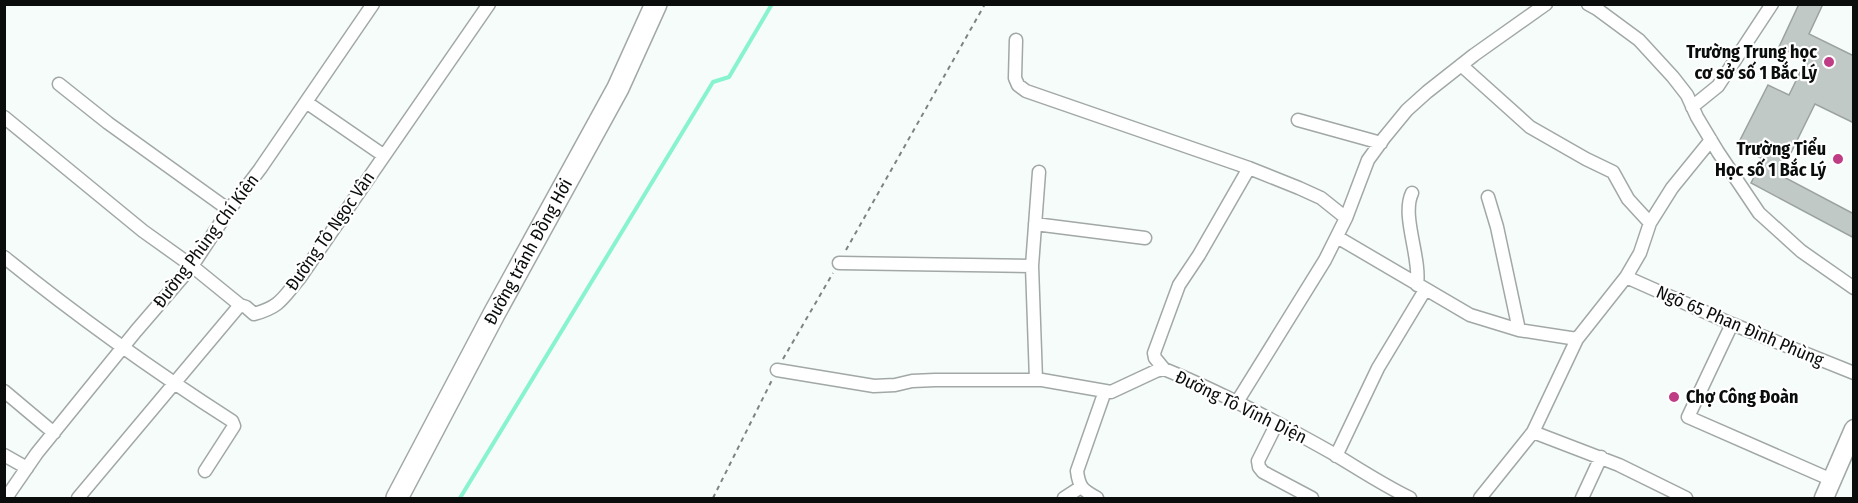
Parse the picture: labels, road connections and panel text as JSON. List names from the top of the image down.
{
  "streets": {
    "highway": ["Đường tránh Đồng Hới"],
    "street": [
      "Đường Tô Ngọc Vân",
      "Đường Phùng Chí Kiên",
      "Ngõ 65 Phan Đình Phùng",
      "Đường Tô Vĩnh Diện"
    ]
  },
  "places": ["Trường Trung học cơ sở số 1 Bắc Lý", "Trường Tiểu Học số 1 Bắc Lý", "Chợ Công Đoàn"]
}
